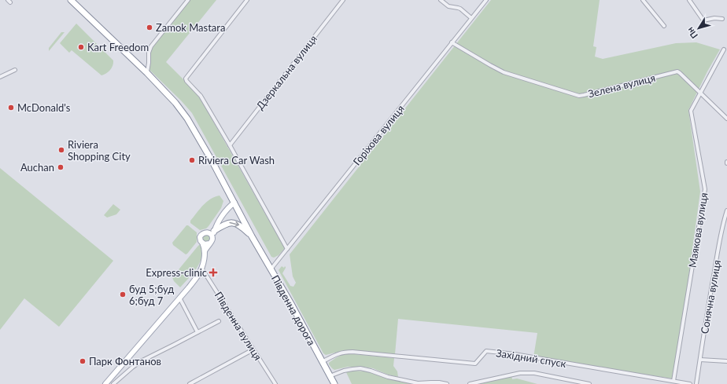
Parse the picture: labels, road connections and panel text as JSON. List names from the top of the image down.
{
  "streets": {
    "highway": ["Південна дорога"],
    "street": [
      "Дзеркальна вулиця",
      "Зелена вулиця",
      "Горіхова вулиця",
      "Маякова вулиця",
      "Сонячна вулиця",
      "Південна вулиця",
      "Західний спуск"
    ]
  },
  "crossings": [
    ["Зелена вулиця", "Горіхова вулиця"],
    ["Зелена вулиця", "Маякова вулиця"],
    ["Горіхова вулиця", "Південна дорога"],
    ["Маякова вулиця", "Західний спуск"],
    ["Південна дорога", "Західний спуск"]
  ],
  "places": {
    "other": [
      "Zamok Mastara",
      "Kart Freedom",
      "McDonald's",
      "Riviera Shopping City",
      "Riviera Car Wash",
      "Auchan",
      "буд 5;буд 6;буд 7",
      "Парк Фонтанов"
    ],
    "health": ["Express-clinic"]
  },
  "north": "bottom left"
}
